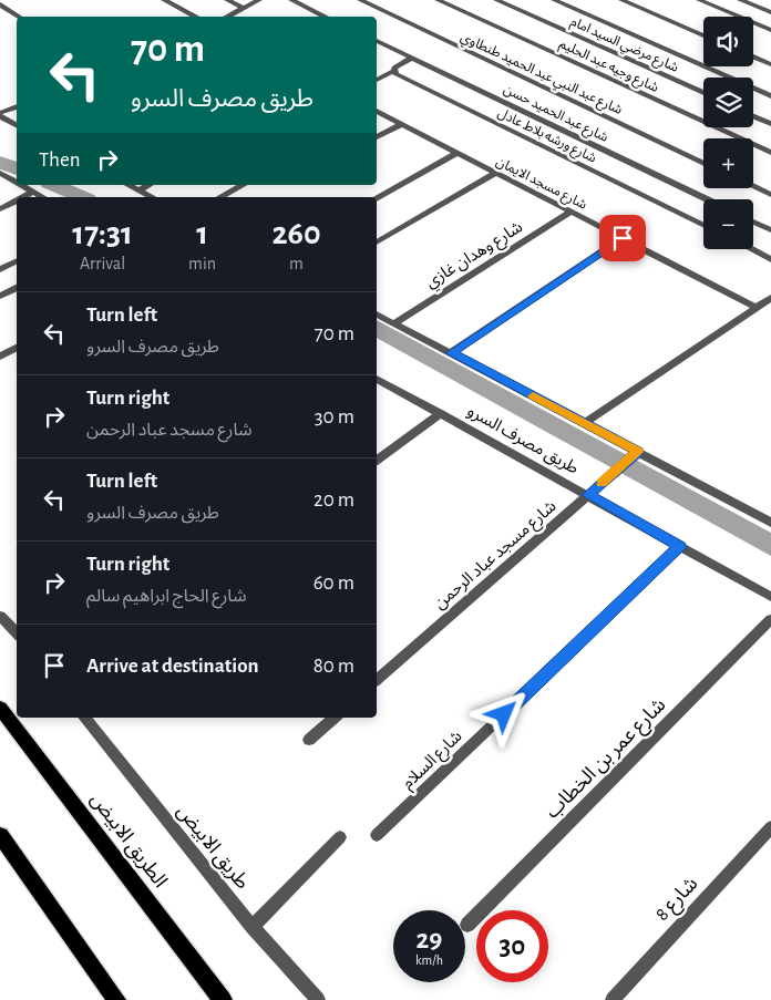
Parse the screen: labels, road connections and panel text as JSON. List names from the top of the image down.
{
  "streets": {
    "main road": ["الطريق الابيض"],
    "street": [
      "شارع مرضي السيد امام",
      "شارع وجيه عبد الحليم",
      "شارع عبد النبي عبد الحميد طنطاوي",
      "شارع عبد الحميد حسن",
      "شارع ورشه بلاط عادل",
      "شارع مسجد الايمان",
      "شارع وهدان غازي",
      "طريق مصرف السرو",
      "شارع مسجد عباد الرحمن",
      "شارع عمر بن الخطاب",
      "شارع السلام",
      "طريق الابيض",
      "شارع 8"
    ]
  },
  "crossings": [
    ["شارع مسجد الايمان", "شارع وهدان غازي"],
    ["طريق مصرف السرو", "شارع مسجد عباد الرحمن"],
    ["طريق مصرف السرو", "شارع السلام"]
  ],
  "page": {
    "map_buttons": ["+", "−"],
    "turn": ["70 m", "طريق مصرف السرو"],
    "then": "Then",
    "eta": [
      "17:31",
      "Arrival",
      "1",
      "min",
      "260",
      "m"
    ],
    "list": [
      {
        "name": "Turn left",
        "note": "طريق مصرف السرو",
        "value": "70 m"
      },
      {
        "name": "Turn right",
        "note": "شارع مسجد عباد الرحمن",
        "value": "30 m"
      },
      {
        "name": "Turn left",
        "note": "طريق مصرف السرو",
        "value": "20 m"
      },
      {
        "name": "Turn right",
        "note": "شارع الحاج ابراهيم سالم",
        "value": "60 m"
      },
      {
        "name": "Arrive at destination",
        "value": "80 m"
      }
    ],
    "speed": "29 km/h",
    "limit": "30"
  }
}
